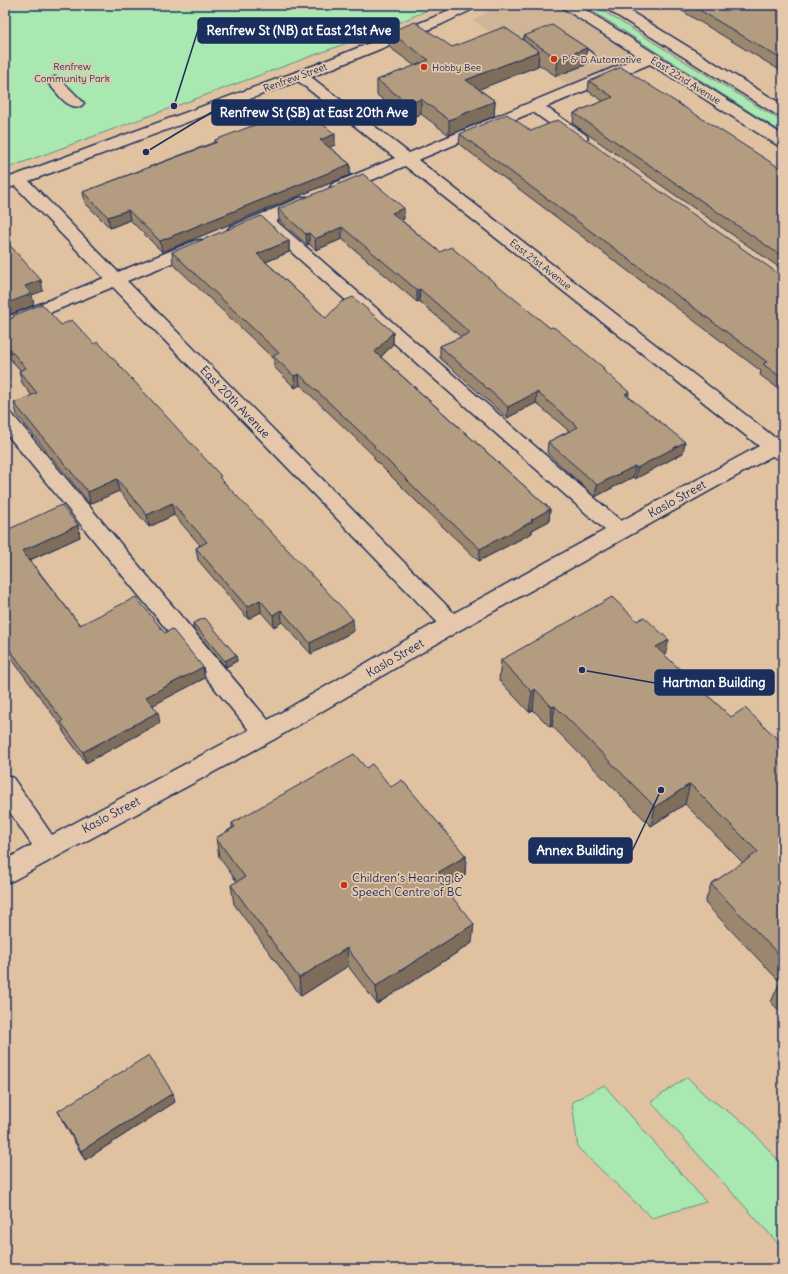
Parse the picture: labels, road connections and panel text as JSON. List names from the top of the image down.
{
  "streets": {
    "street": [
      "Renfrew Street",
      "East 22nd Avenue",
      "East 21st Avenue",
      "East 20th Avenue",
      "Kaslo Street"
    ]
  },
  "crossings": [
    ["Renfrew Street", "East 21st Avenue"],
    ["Renfrew Street", "East 20th Avenue"],
    ["East 21st Avenue", "Kaslo Street"],
    ["East 20th Avenue", "Kaslo Street"]
  ],
  "parks": ["Renfrew Community Park"],
  "places": [
    "P & D Automotive",
    "Hobby Bee",
    "Renfrew St (NB) at East 21st Ave",
    "Renfrew St (SB) at East 20th Ave",
    "Hartman Building",
    "Annex Building",
    "Children’s Hearing & Speech Centre of BC"
  ]
}
